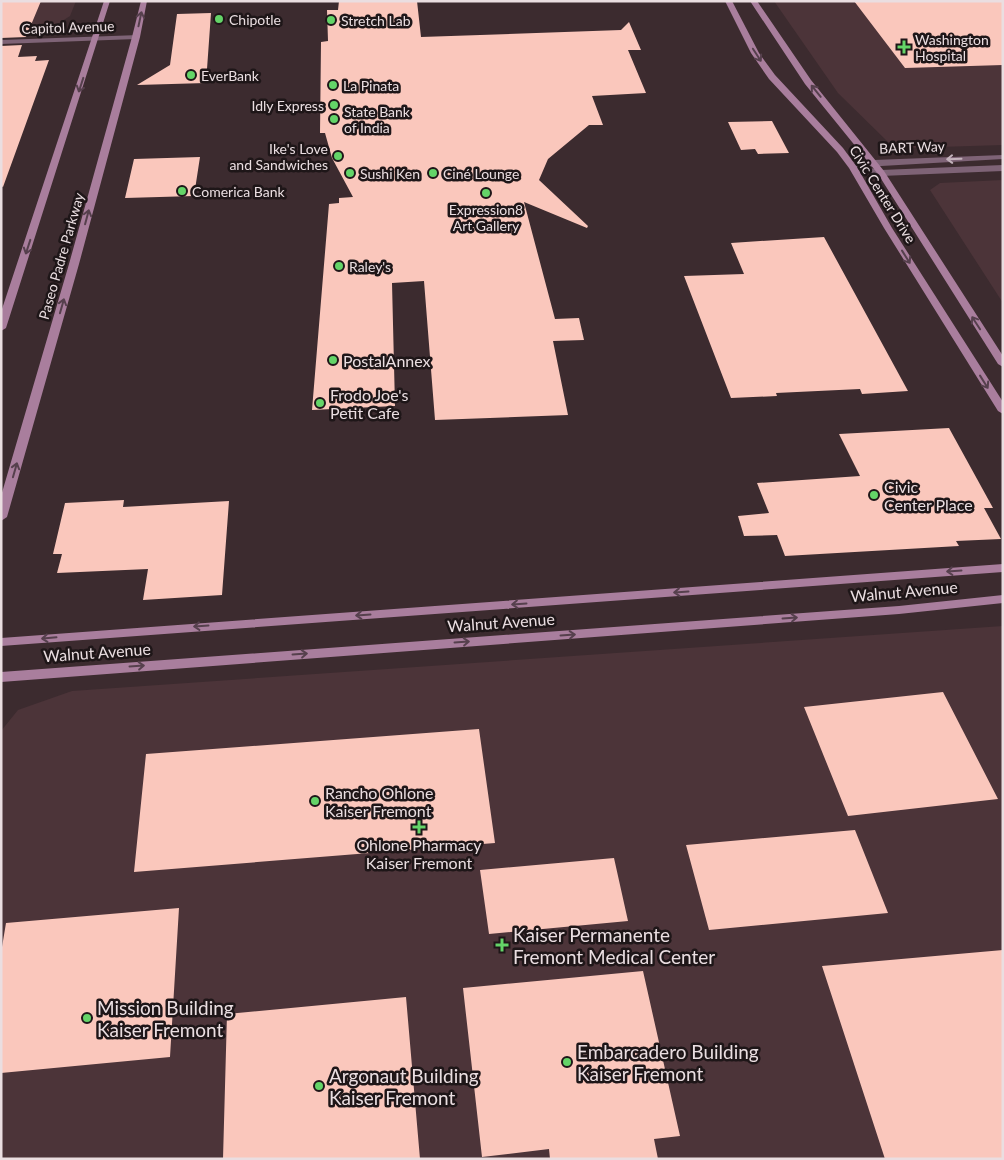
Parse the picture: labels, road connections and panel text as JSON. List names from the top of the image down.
{
  "streets": {
    "main road": ["Civic Center Drive", "Paseo Padre Parkway", "Walnut Avenue"],
    "street": ["Capitol Avenue", "BART Way"]
  },
  "crossings": [
    ["Capitol Avenue", "Paseo Padre Parkway"],
    ["BART Way", "Civic Center Drive"]
  ],
  "places": {
    "other": [
      "Chipotle",
      "Stretch Lab",
      "EverBank",
      "La Pinata",
      "Idly Express",
      "State Bank of India",
      "Ike's Love and Sandwiches",
      "Sushi Ken",
      "Ciné Lounge",
      "Comerica Bank",
      "Expression8 Art Gallery",
      "Raley's",
      "PostalAnnex",
      "Frodo Joe's Petit Cafe",
      "Civic Center Place",
      "Rancho Ohlone Kaiser Fremont",
      "Mission Building Kaiser Fremont",
      "Embarcadero Building Kaiser Fremont",
      "Argonaut Building Kaiser Fremont"
    ],
    "health": ["Washington Hospital", "Ohlone Pharmacy Kaiser Fremont", "Kaiser Permanente Fremont Medical Center"]
  }
}
